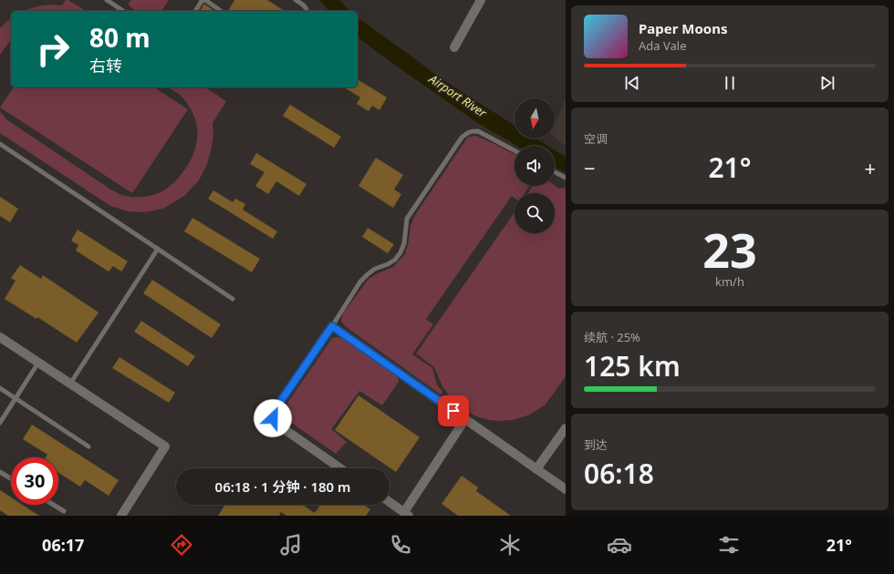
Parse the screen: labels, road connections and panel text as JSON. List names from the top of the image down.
{
  "water": ["Airport River"],
  "north": "bottom",
  "page": {
    "turn": ["80 m", "右转"],
    "song": ["Paper Moons", "Ada Vale"],
    "tile": [
      "空调",
      ["23", "km/h"],
      ["续航 · 25%", "125 km"],
      ["到达", "06:18"]
    ],
    "heat": ["−", "21°", "+"],
    "limit": "30",
    "trip": "06:18 · 1 分钟 · 180 m",
    "tabs": ["06:17", "21°"]
  }
}
